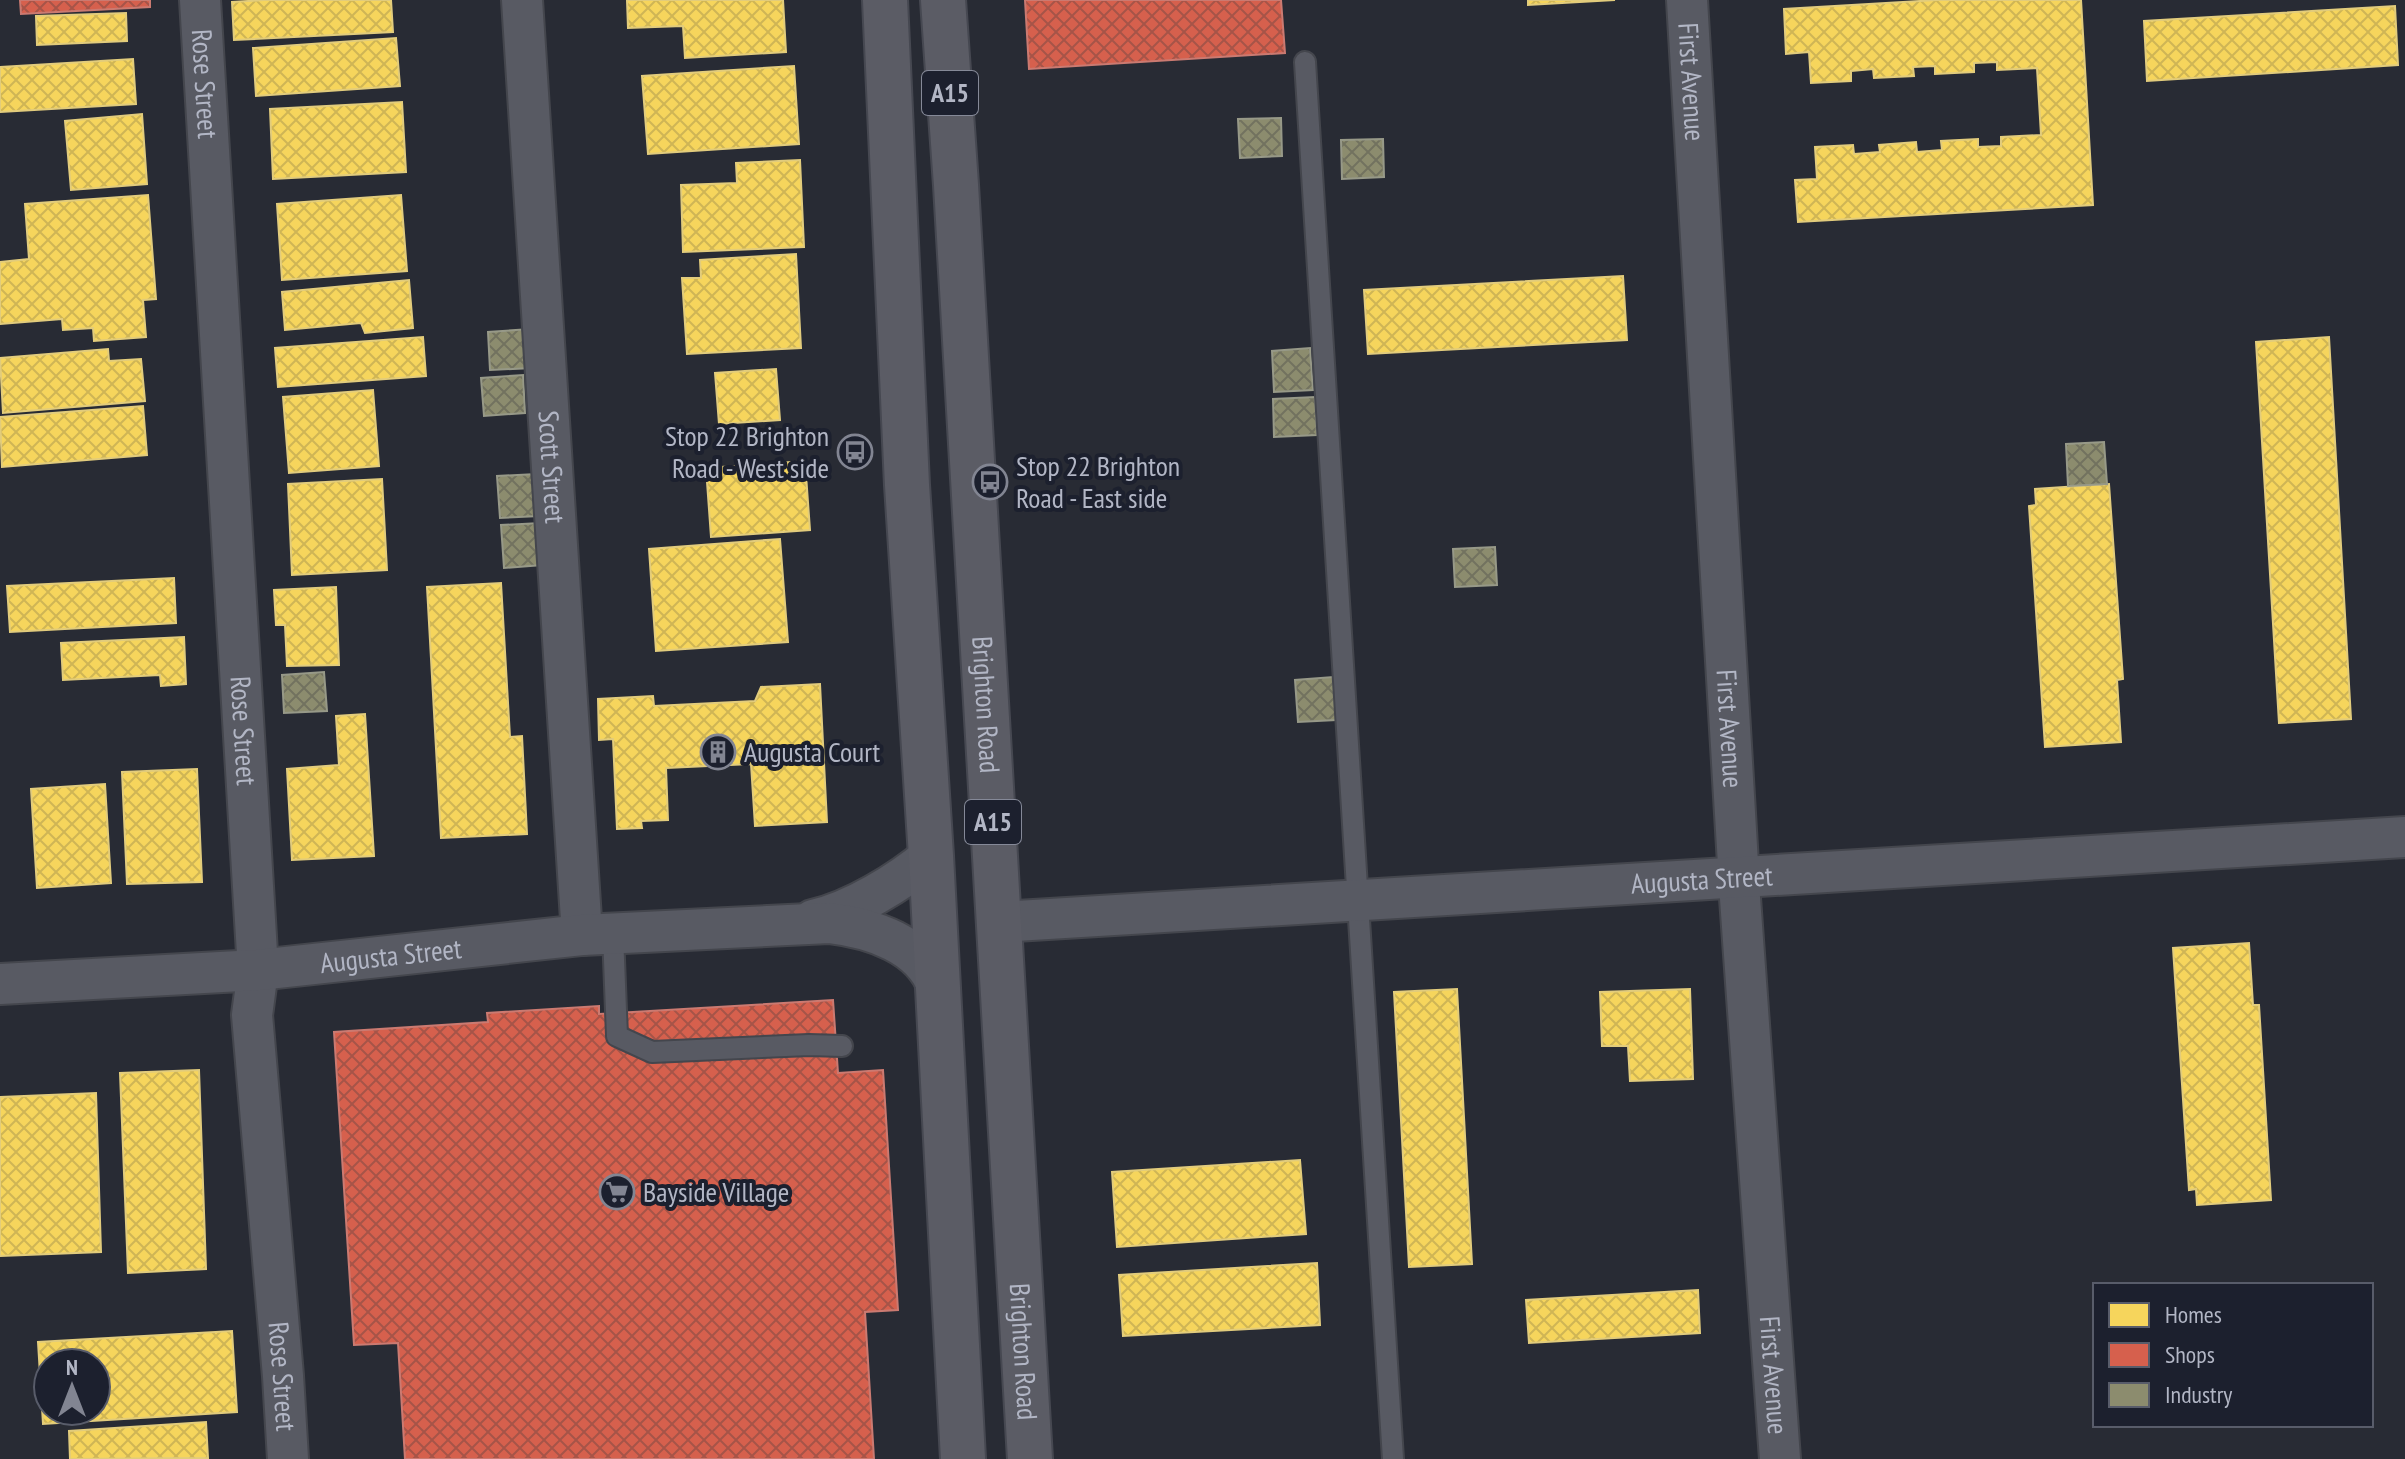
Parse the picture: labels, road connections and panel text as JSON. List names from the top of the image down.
{
  "streets": {
    "main road": ["A15", "Brighton Road"],
    "street": [
      "Rose Street",
      "First Avenue",
      "Scott Street",
      "Augusta Street"
    ]
  },
  "crossings": [
    ["Rose Street", "Augusta Street"],
    ["First Avenue", "Augusta Street"],
    ["A15", "Augusta Street"],
    ["Scott Street", "Augusta Street"],
    ["Brighton Road", "Augusta Street"]
  ],
  "places": {
    "bus stop": ["Stop 22 Brighton Road - West side", "Stop 22 Brighton Road - East side"],
    "building": ["Augusta Court"],
    "supermarket": ["Bayside Village"]
  },
  "legend": ["Homes", "Shops", "Industry"],
  "north": "top"
}
